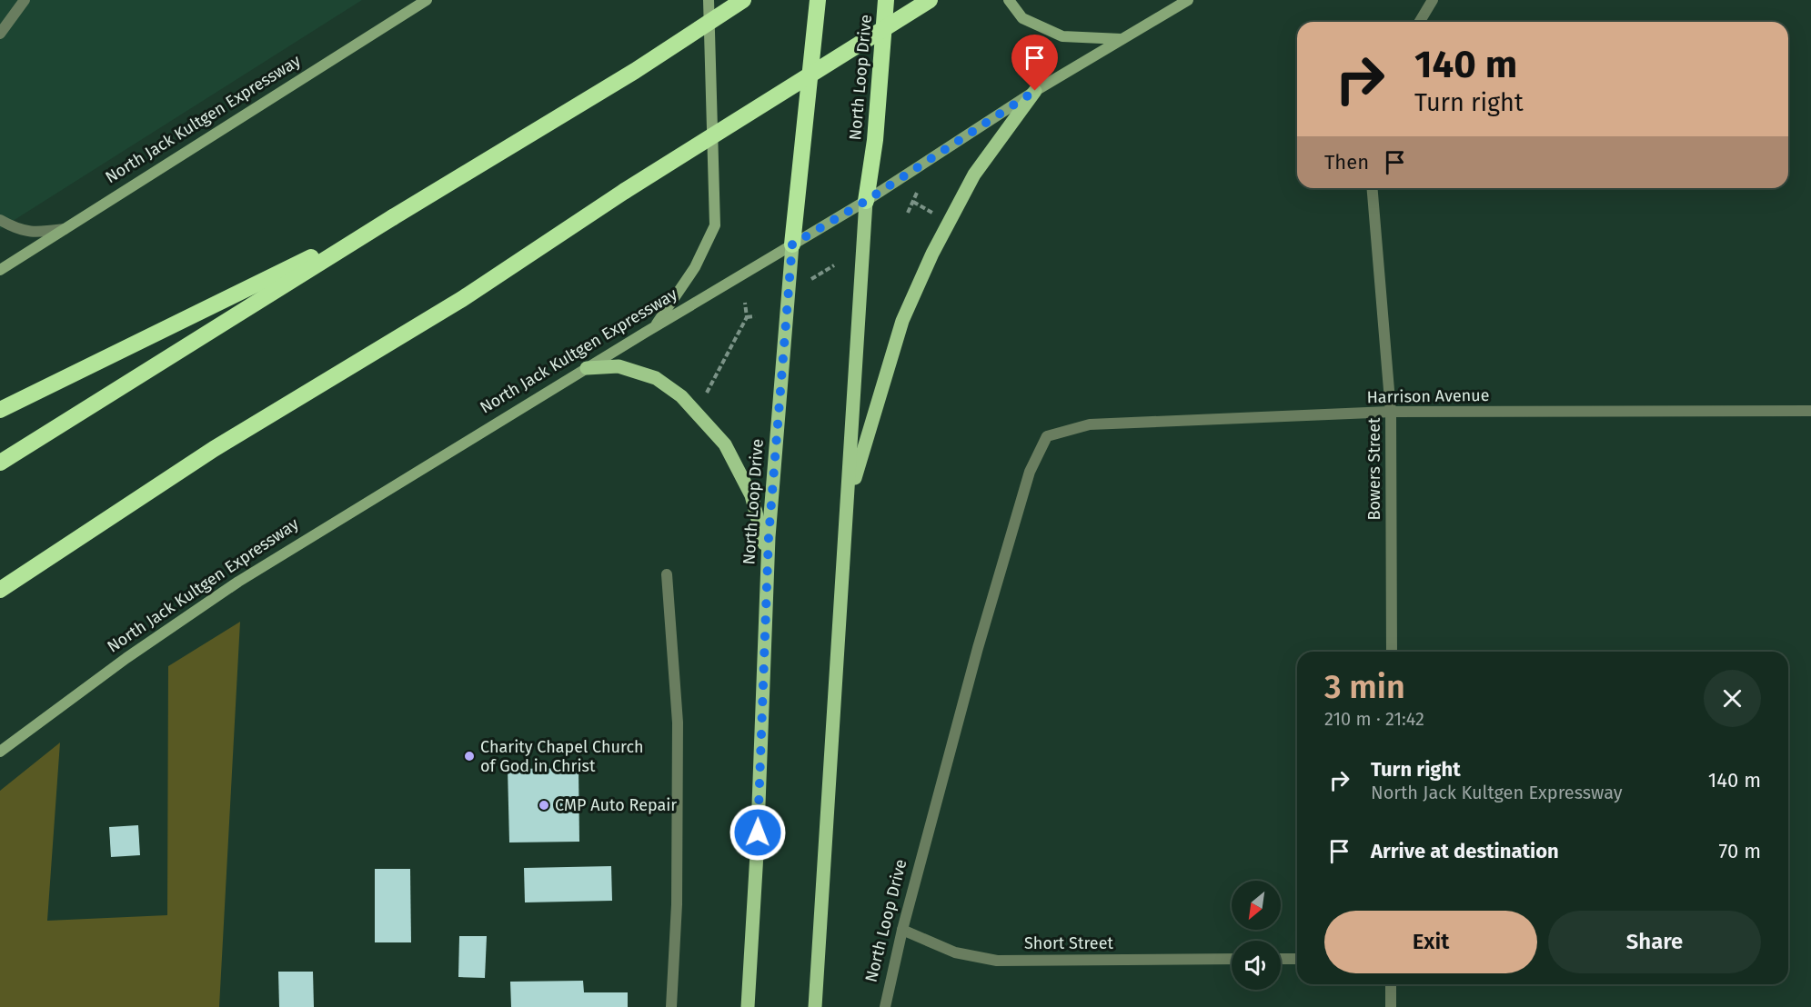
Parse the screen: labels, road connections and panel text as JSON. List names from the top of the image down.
{
  "streets": {
    "highway": ["North Loop Drive"],
    "main road": ["North Jack Kultgen Expressway"],
    "street": ["Harrison Avenue", "Bowers Street", "Short Street"]
  },
  "crossings": [
    ["North Loop Drive", "North Jack Kultgen Expressway"],
    ["North Loop Drive", "Harrison Avenue"],
    ["North Loop Drive", "Short Street"],
    ["Harrison Avenue", "Bowers Street"]
  ],
  "places": ["Charity Chapel Church of God in Christ", "CMP Auto Repair"],
  "north": "bottom left",
  "page": {
    "turn": ["140 m", "Turn right"],
    "then": "Then",
    "heading": ["3 min", "210 m · 21:42"],
    "list": [
      {
        "name": "Turn right",
        "note": "North Jack Kultgen Expressway",
        "value": "140 m"
      },
      {
        "name": "Arrive at destination",
        "value": "70 m"
      }
    ],
    "buttons": ["Exit", "Share"]
  }
}
